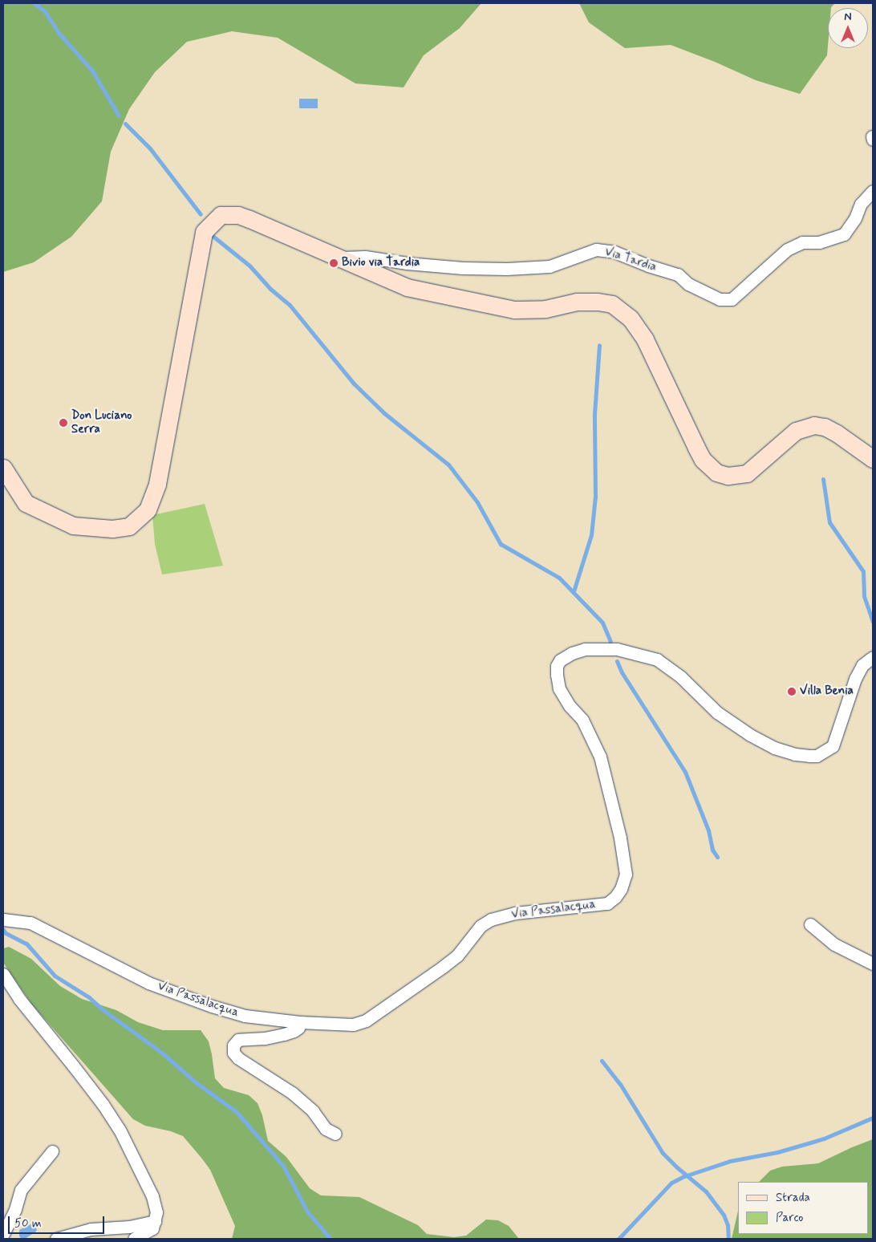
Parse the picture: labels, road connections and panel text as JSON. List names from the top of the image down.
{
  "streets": {
    "street": ["Via Tardia", "Via Passalacqua"]
  },
  "places": ["Bivio via Tardia", "Don Luciano Serra", "Villa Benia"],
  "legend": ["Strada", "Parco"],
  "scale_bar": "50 m",
  "north": "top"
}
